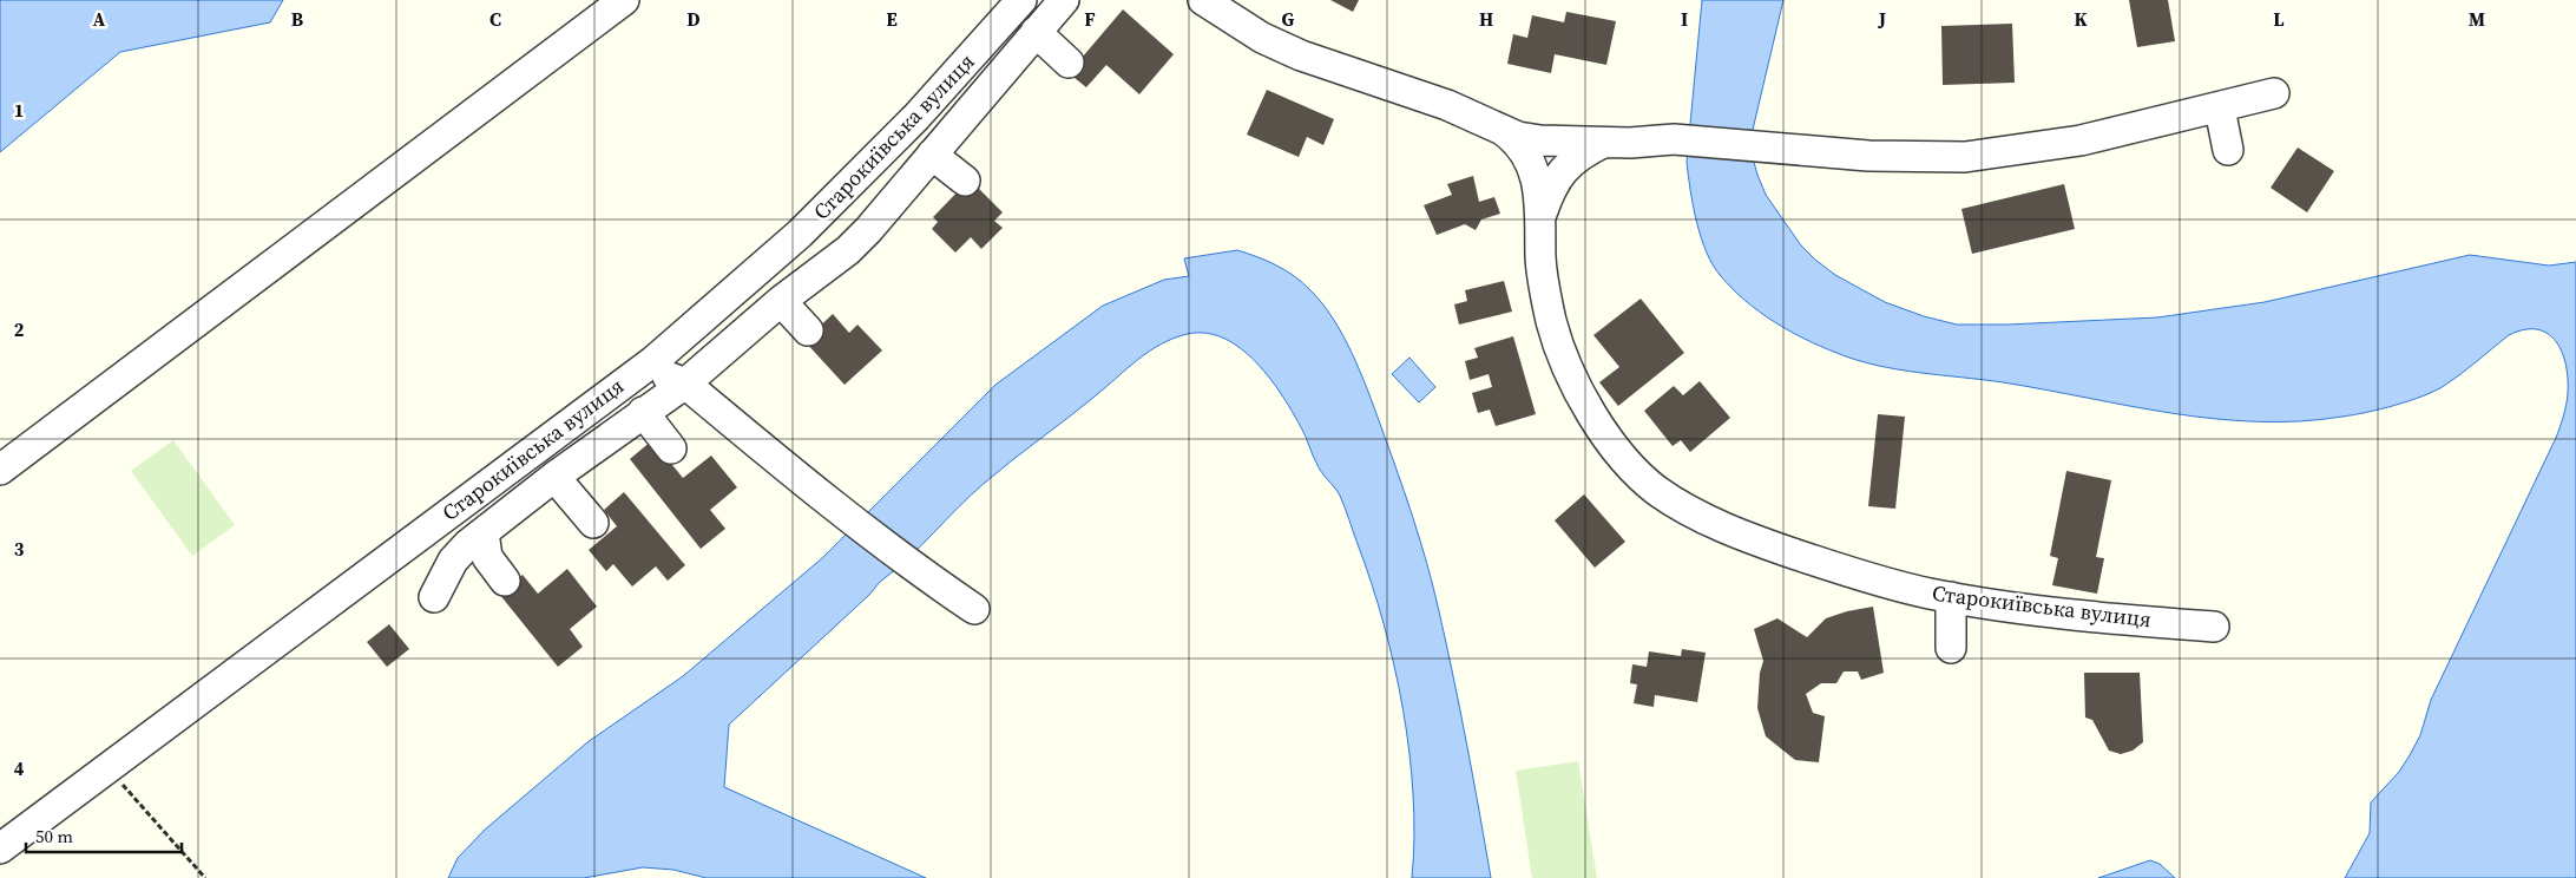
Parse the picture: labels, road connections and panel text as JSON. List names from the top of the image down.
{
  "streets": {
    "street": ["Старокиївська вулиця"]
  },
  "scale_bar": "50 m",
  "grid": {
    "columns": [
      "A",
      "B",
      "C",
      "D",
      "E",
      "F",
      "G",
      "H",
      "I",
      "J",
      "K",
      "L",
      "M"
    ],
    "rows": [
      "1",
      "2",
      "3",
      "4"
    ]
  }
}
